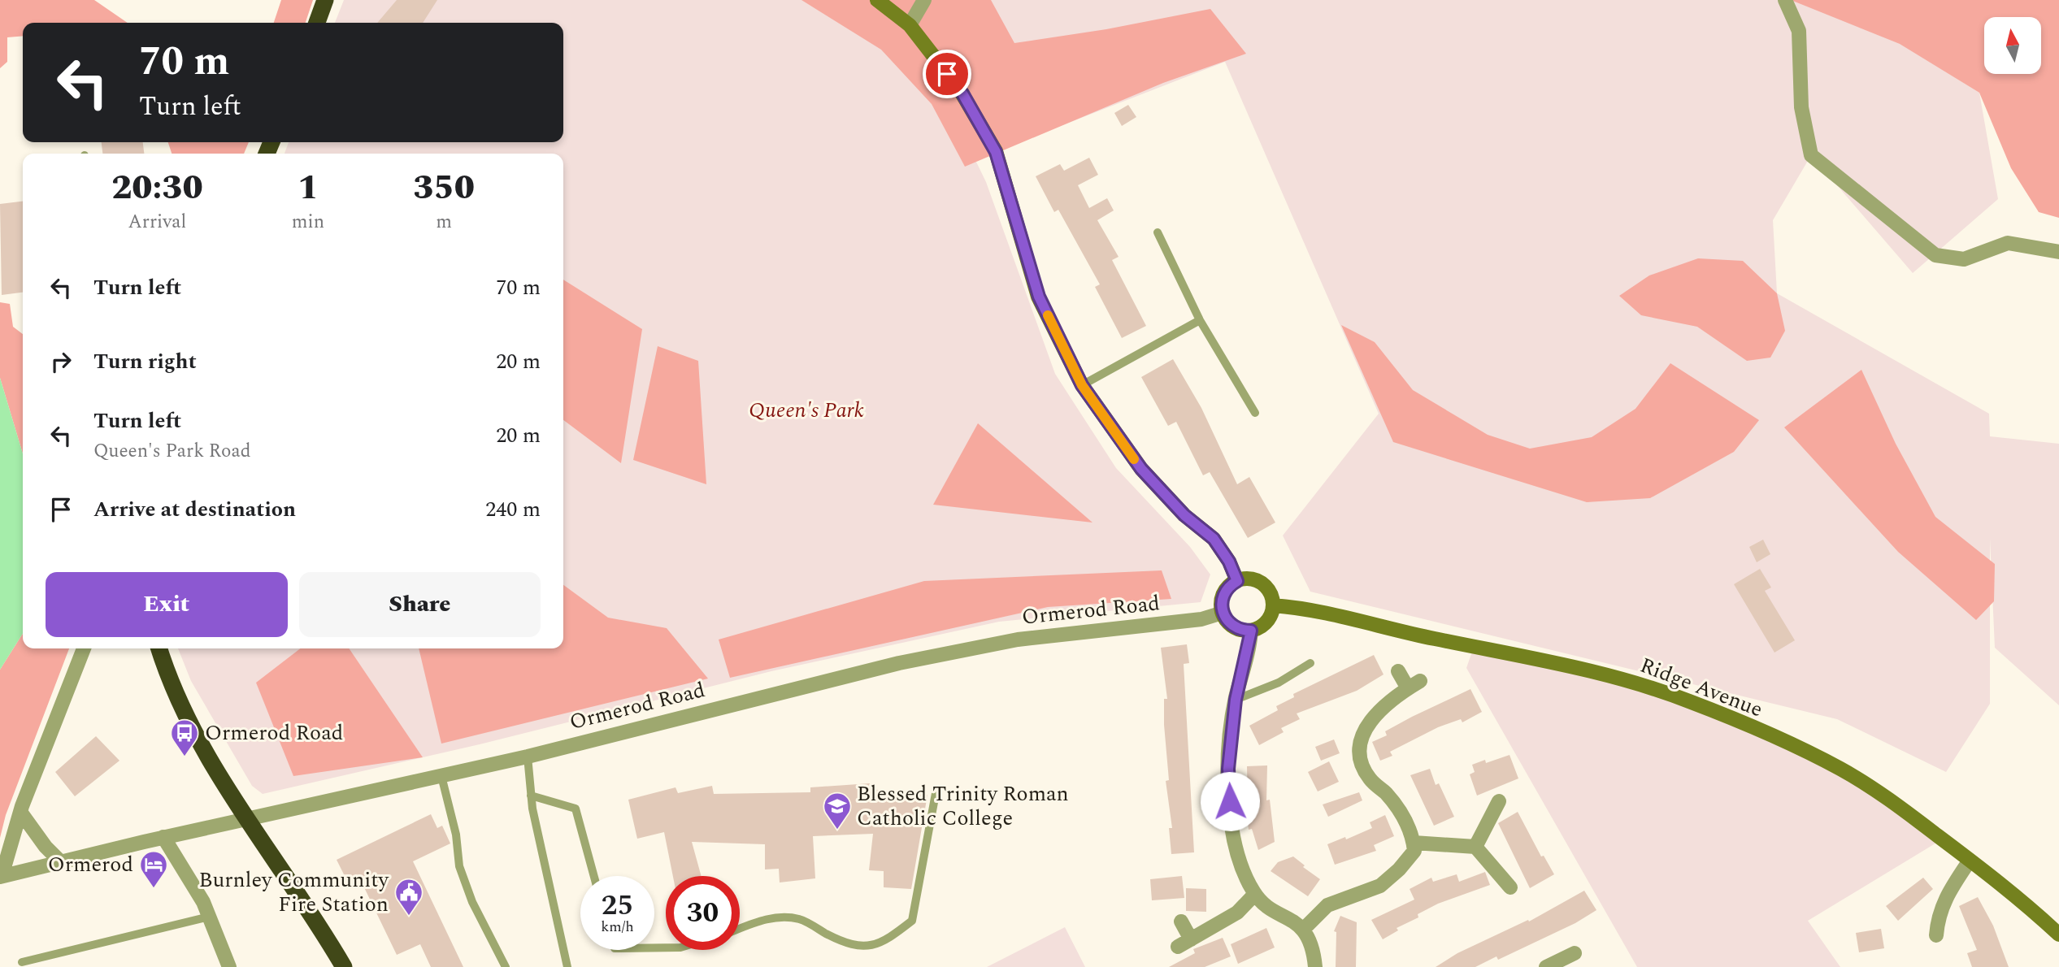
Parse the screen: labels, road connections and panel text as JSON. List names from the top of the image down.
{
  "streets": {
    "street": ["Ormerod Road", "Ridge Avenue"]
  },
  "crossings": [
    ["Ormerod Road", "Ridge Avenue"]
  ],
  "parks": ["Queen's Park"],
  "places": {
    "bus stop": ["Ormerod Road"],
    "school or university": ["Blessed Trinity Roman Catholic College"],
    "hotel": ["Ormerod"],
    "public building": ["Burnley Community Fire Station"]
  },
  "north": "top",
  "page": {
    "turn": ["70 m", "Turn left"],
    "eta": [
      "20:30",
      "Arrival",
      "1",
      "min",
      "350",
      "m"
    ],
    "list": [
      {
        "name": "Turn left",
        "value": "70 m"
      },
      {
        "name": "Turn right",
        "value": "20 m"
      },
      {
        "name": "Turn left",
        "note": "Queen's Park Road",
        "value": "20 m"
      },
      {
        "name": "Arrive at destination",
        "value": "240 m"
      }
    ],
    "buttons": ["Exit", "Share"],
    "speed": "25 km/h",
    "limit": "30"
  }
}
